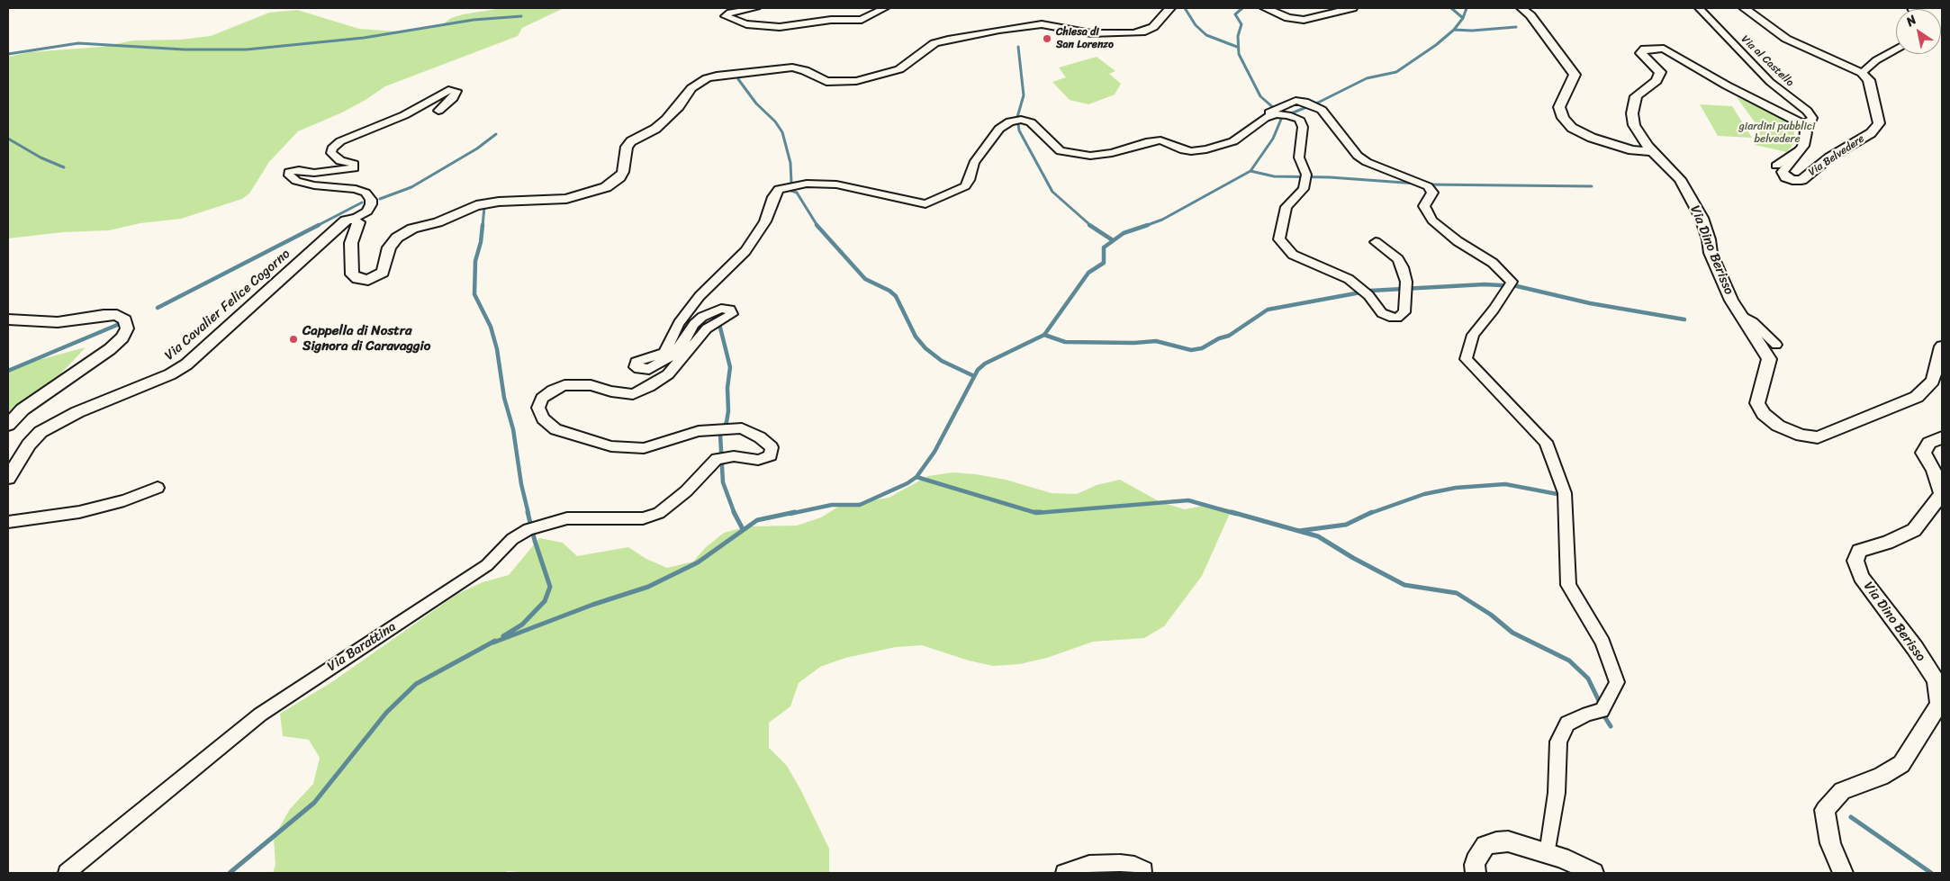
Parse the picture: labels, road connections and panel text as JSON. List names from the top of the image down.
{
  "streets": {
    "street": [
      "Via al Castello",
      "Via Belvedere",
      "Via Dino Berisso",
      "Via Cavalier Felice Cogorno",
      "Via Barattina"
    ]
  },
  "crossings": [
    ["Via al Castello", "Via Dino Berisso"]
  ],
  "parks": ["giardini pubblici belvedere"],
  "places": ["Chiesa di San Lorenzo", "Cappella di Nostra Signora di Caravaggio"],
  "north": "top left"
}
